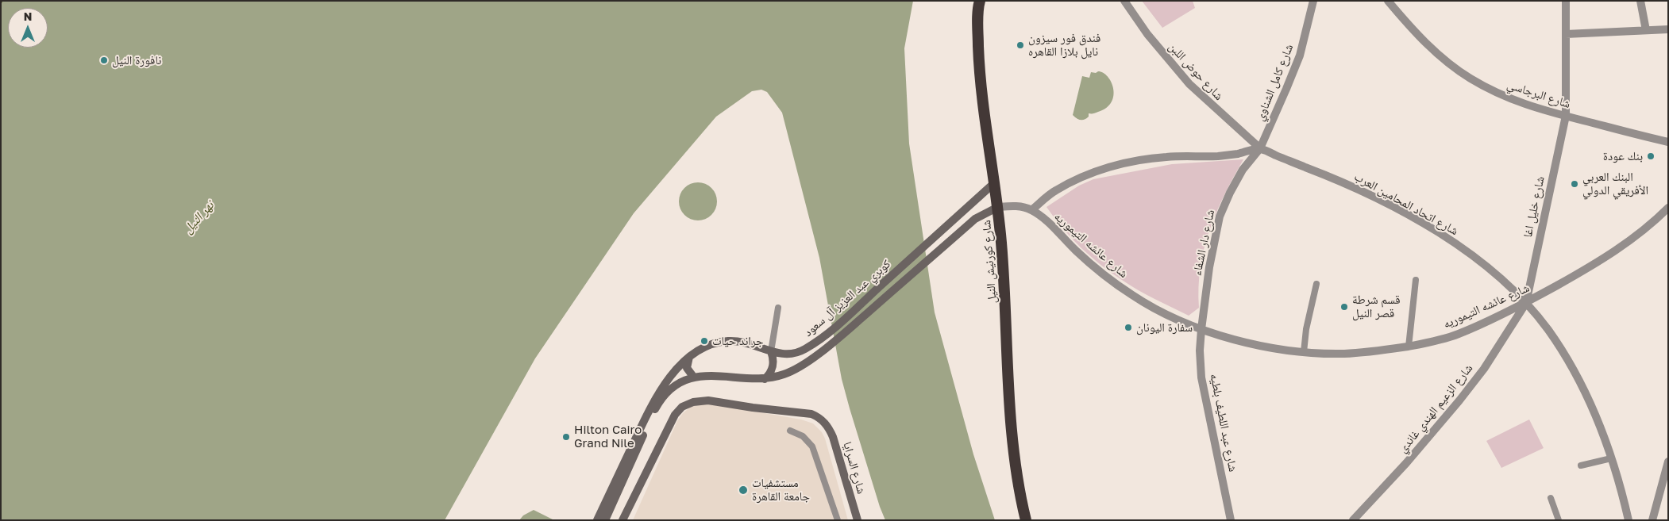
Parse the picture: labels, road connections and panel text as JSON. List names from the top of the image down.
{
  "streets": {
    "highway": ["شارع كورنيش النيل"],
    "main road": ["كوبري عبد العزيز آل سعود", "شارع السرايا"],
    "street": [
      "شارع حوض اللبن",
      "شارع كامل الشناوي",
      "شارع البرجاسي",
      "شارع اتحاد المحامين العرب",
      "شارع خليل اغا",
      "شارع دار الشفاء",
      "شارع عائشه التيموريه",
      "شارع الزعيم الهندي غاندي",
      "شارع عبد اللطيف بلطيه"
    ]
  },
  "crossings": [
    ["شارع حوض اللبن", "شارع كامل الشناوي"],
    ["شارع حوض اللبن", "شارع اتحاد المحامين العرب"],
    ["شارع حوض اللبن", "شارع دار الشفاء"],
    ["شارع كامل الشناوي", "شارع اتحاد المحامين العرب"],
    ["شارع كامل الشناوي", "شارع دار الشفاء"],
    ["شارع البرجاسي", "شارع خليل اغا"],
    ["شارع اتحاد المحامين العرب", "شارع خليل اغا"],
    ["شارع اتحاد المحامين العرب", "شارع دار الشفاء"],
    ["شارع اتحاد المحامين العرب", "شارع عائشه التيموريه"],
    ["شارع اتحاد المحامين العرب", "شارع الزعيم الهندي غاندي"],
    ["شارع خليل اغا", "شارع عائشه التيموريه"],
    ["شارع خليل اغا", "شارع الزعيم الهندي غاندي"],
    ["شارع دار الشفاء", "شارع عائشه التيموريه"],
    ["شارع دار الشفاء", "شارع عبد اللطيف بلطيه"],
    ["شارع عائشه التيموريه", "شارع كورنيش النيل"],
    ["شارع عائشه التيموريه", "كوبري عبد العزيز آل سعود"],
    ["شارع عائشه التيموريه", "شارع الزعيم الهندي غاندي"],
    ["شارع عائشه التيموريه", "شارع عبد اللطيف بلطيه"],
    ["شارع كورنيش النيل", "كوبري عبد العزيز آل سعود"]
  ],
  "water": ["نهر النيل"],
  "places": [
    "فندق فور سيزون نايل بلازا القاهره",
    "نافورة النيل",
    "بنك عودة",
    "البنك العربي الأفريقي الدولي",
    "قسم شرطة قصر النيل",
    "سفارة اليونان",
    "جراند حيات",
    "Hilton Cairo Grand Nile",
    "مستشفيات جامعة القاهرة"
  ],
  "north": "top"
}
